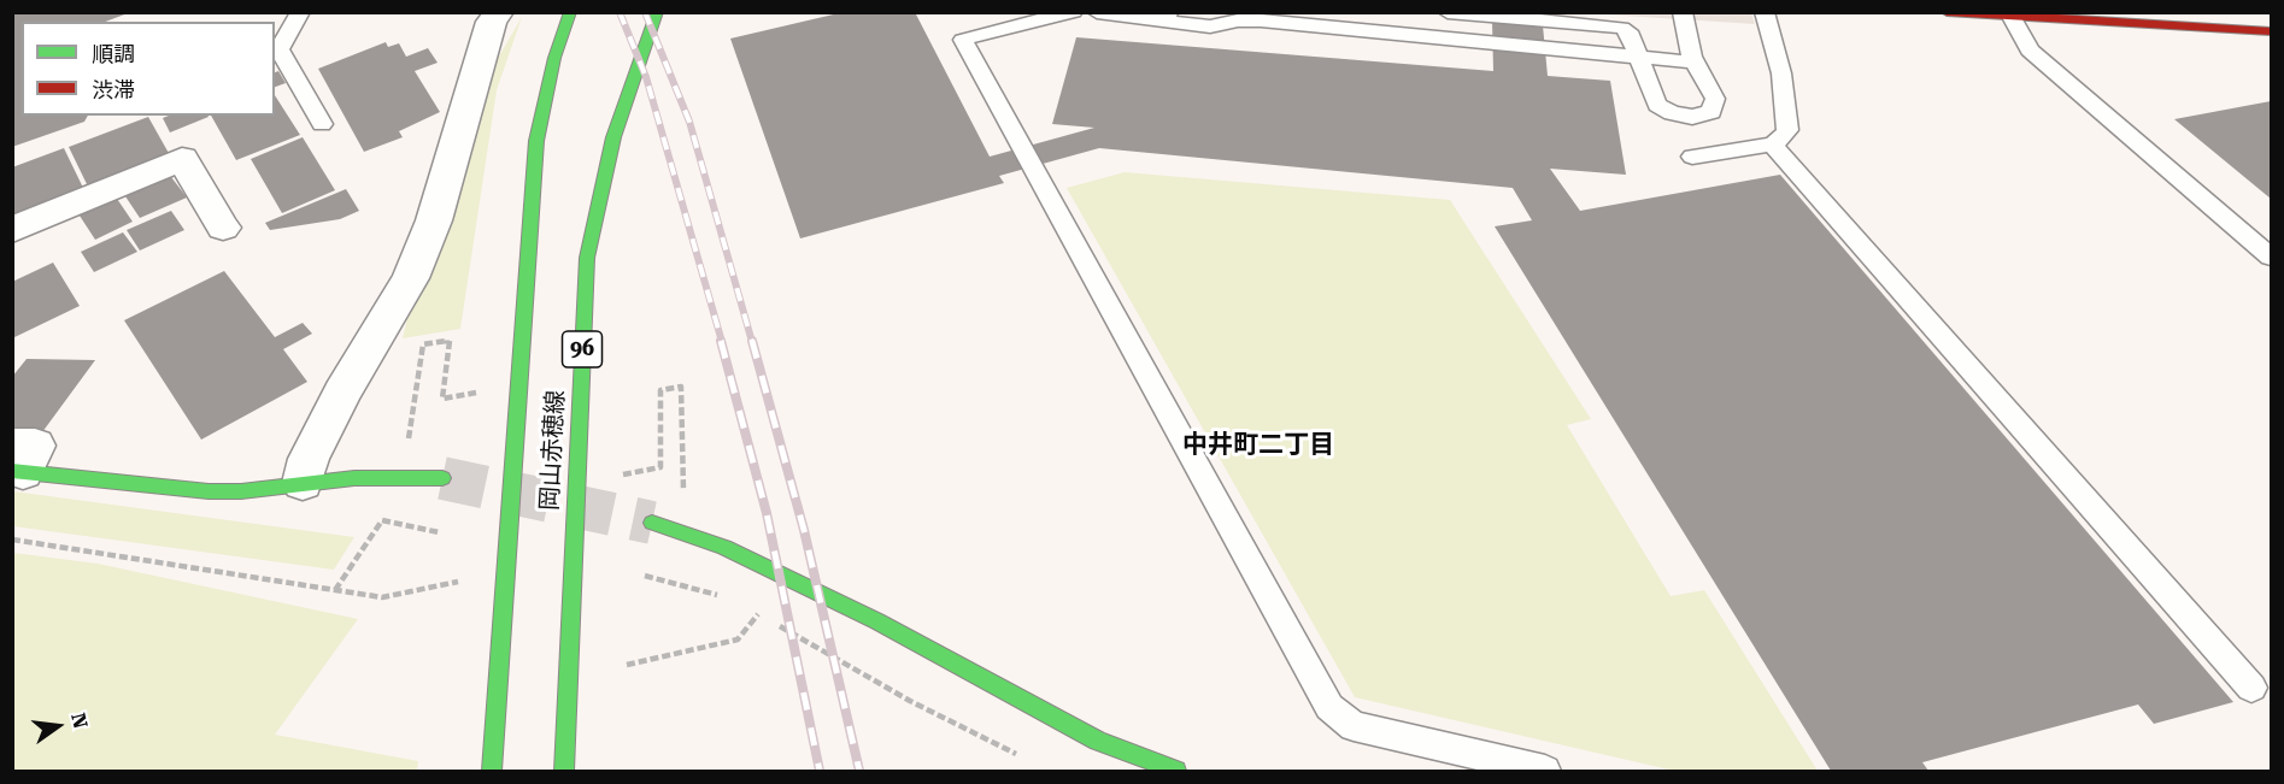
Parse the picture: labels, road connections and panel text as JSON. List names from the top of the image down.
{
  "streets": {
    "main road": ["96", "岡山赤穂線"]
  },
  "districts": ["中井町二丁目"],
  "legend": ["順調", "渋滞"],
  "north": "right"
}
